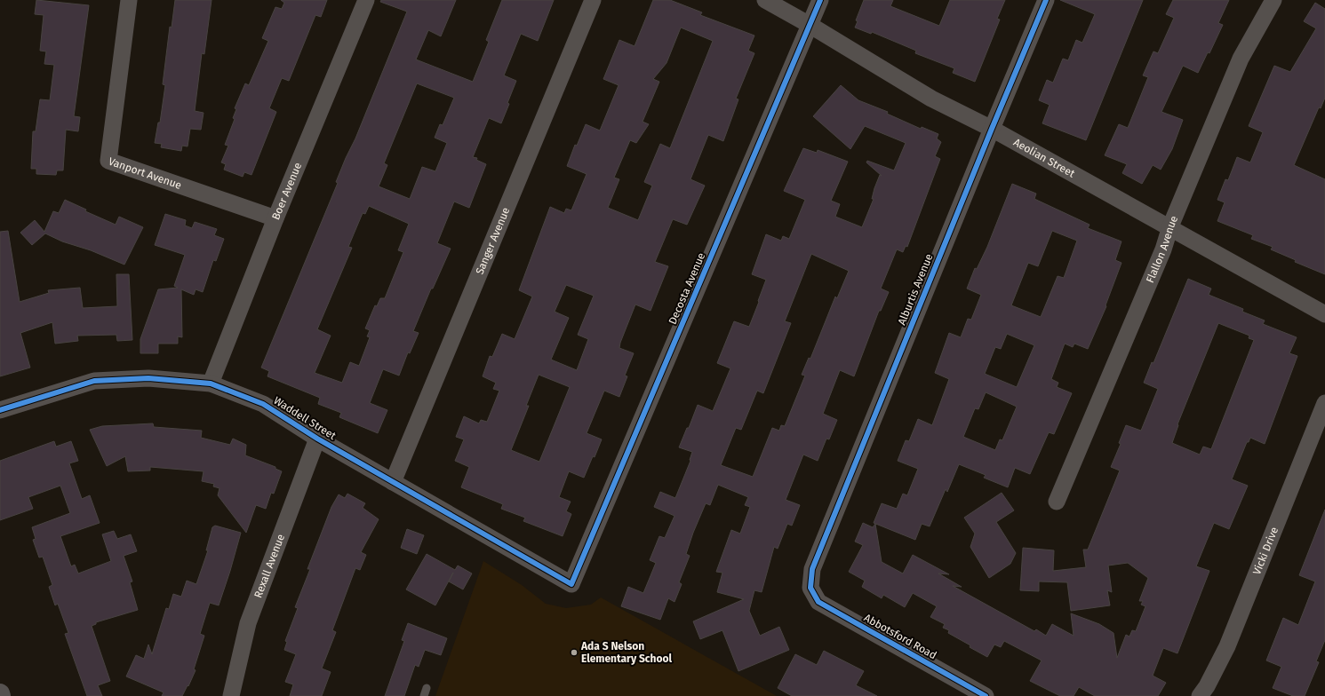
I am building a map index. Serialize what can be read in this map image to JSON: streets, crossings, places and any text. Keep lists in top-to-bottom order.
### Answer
{
  "streets": {
    "street": [
      "Aeolian Street",
      "Vanport Avenue",
      "Boer Avenue",
      "Sanger Avenue",
      "Flallon Avenue",
      "Decosta Avenue",
      "Alburtis Avenue",
      "Waddell Street",
      "Vicki Drive",
      "Rexall Avenue",
      "Abbotsford Road"
    ]
  },
  "crossings": [
    ["Aeolian Street", "Flallon Avenue"],
    ["Aeolian Street", "Decosta Avenue"],
    ["Aeolian Street", "Alburtis Avenue"],
    ["Vanport Avenue", "Boer Avenue"],
    ["Boer Avenue", "Waddell Street"],
    ["Sanger Avenue", "Waddell Street"],
    ["Decosta Avenue", "Waddell Street"],
    ["Alburtis Avenue", "Abbotsford Road"],
    ["Waddell Street", "Rexall Avenue"]
  ],
  "places": ["Ada S Nelson Elementary School"]
}
